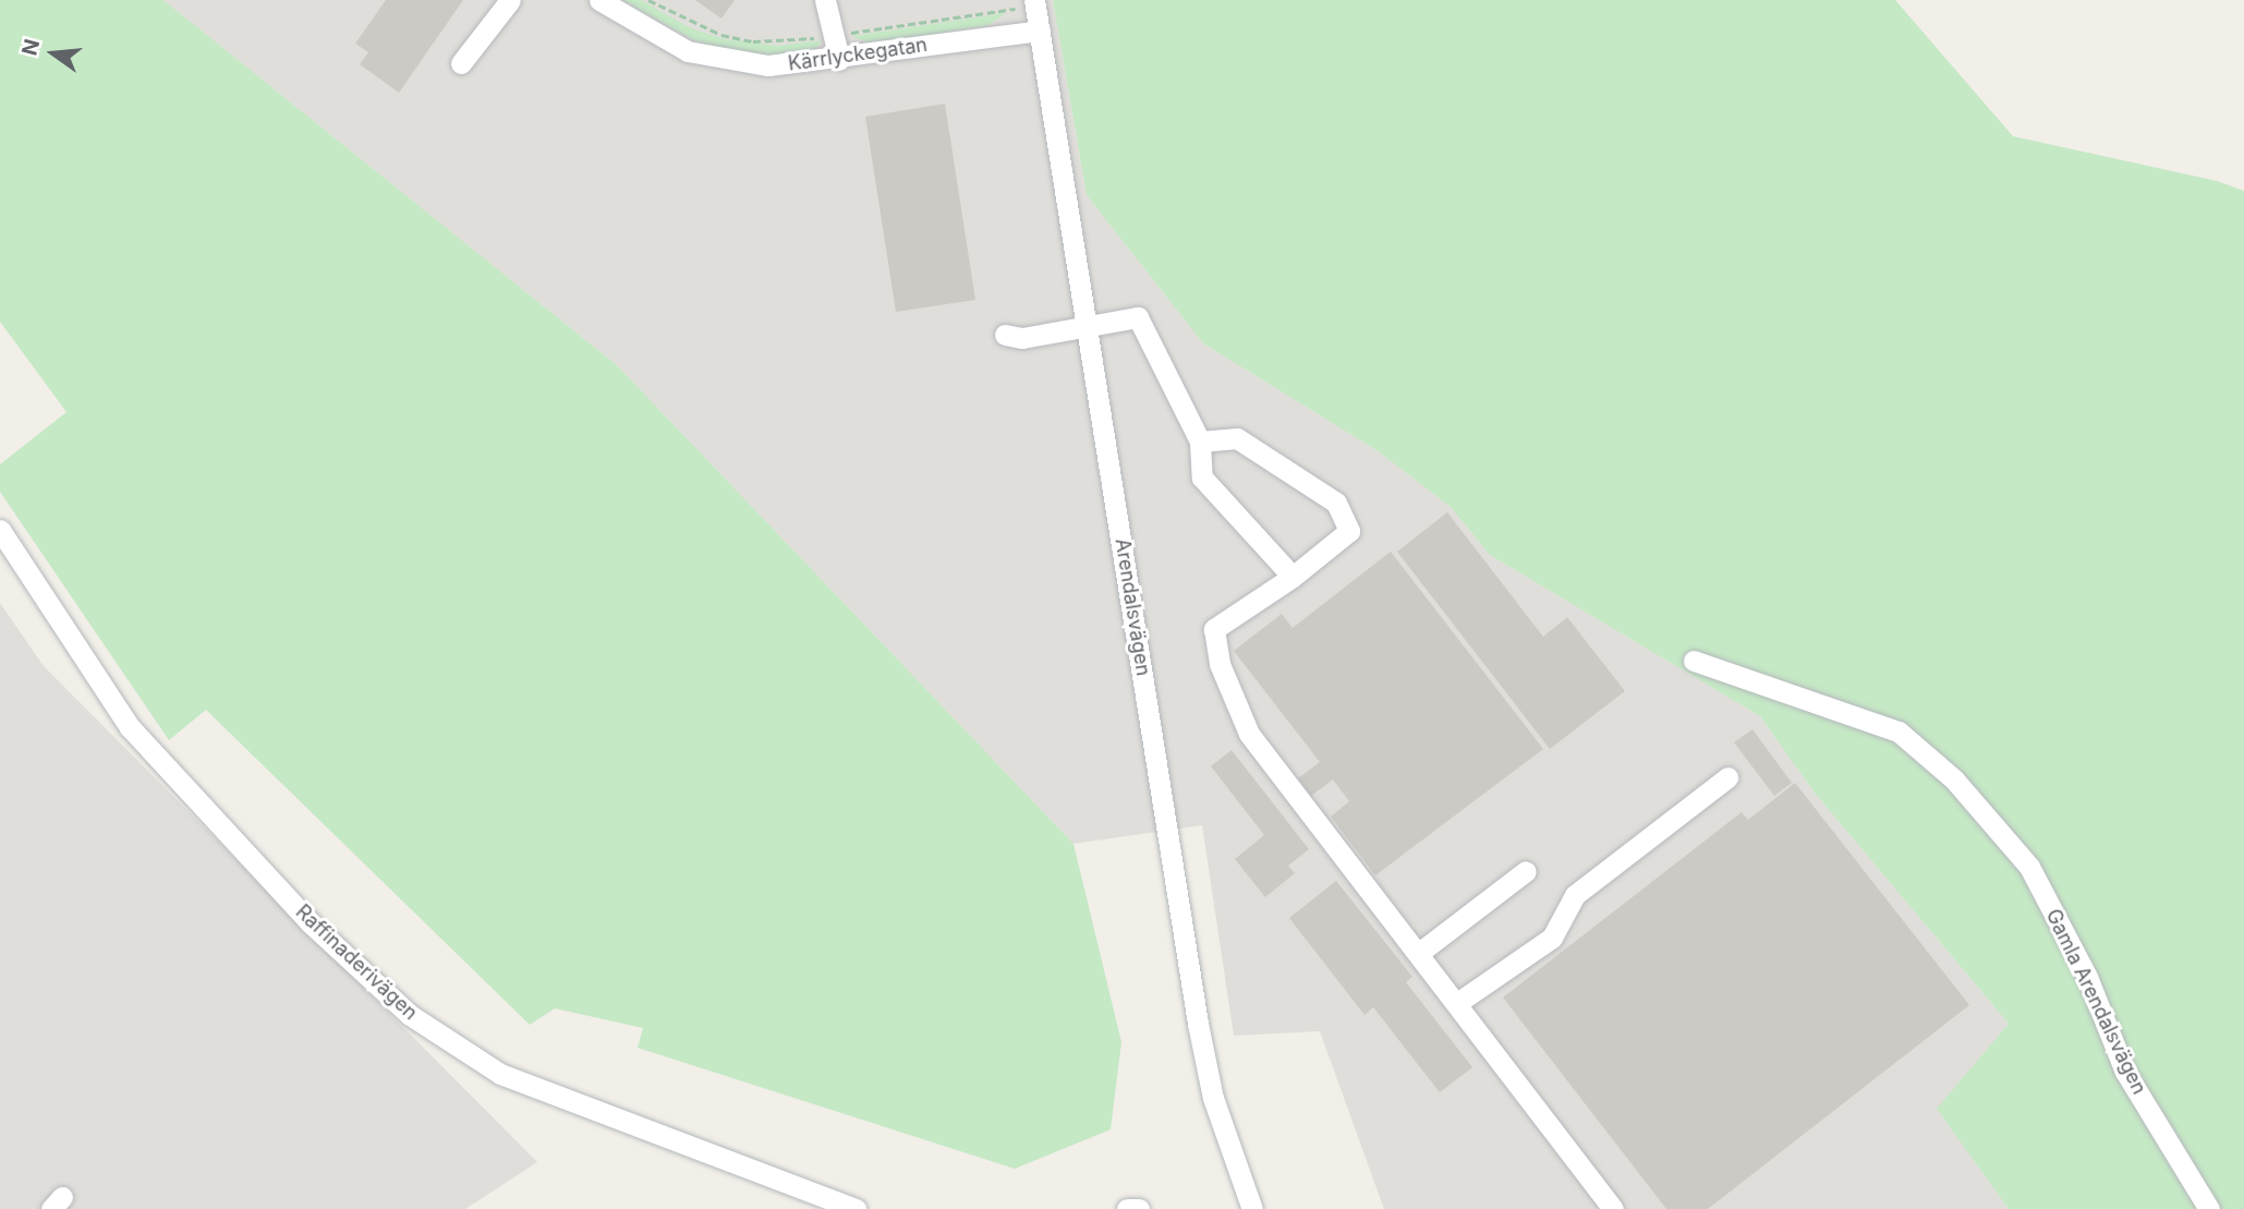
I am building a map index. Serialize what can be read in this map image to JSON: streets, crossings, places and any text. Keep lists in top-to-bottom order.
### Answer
{
  "streets": {
    "street": [
      "Kärrlyckegatan",
      "Arendalsvägen",
      "Raffinaderivägen",
      "Gamla Arendalsvägen"
    ]
  },
  "crossings": [
    ["Kärrlyckegatan", "Arendalsvägen"]
  ],
  "north": "left"
}
